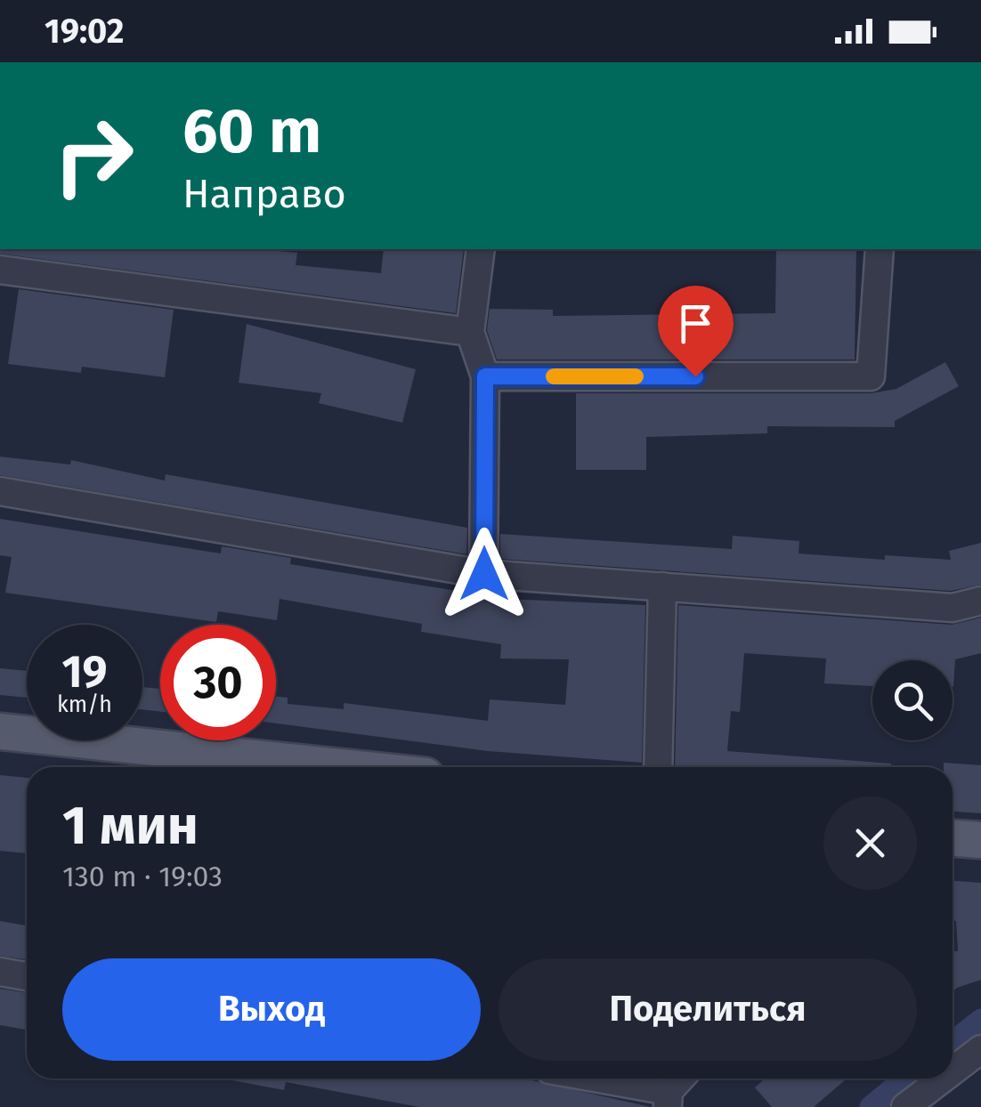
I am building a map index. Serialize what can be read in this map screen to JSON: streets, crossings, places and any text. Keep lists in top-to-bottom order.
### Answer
{
  "page": {
    "status": "19:02",
    "turn": ["60 m", "Направо"],
    "speed": "19 km/h",
    "limit": "30",
    "heading": ["1 мин", "130 m · 19:03"],
    "buttons": ["Выход", "Поделиться"]
  }
}
